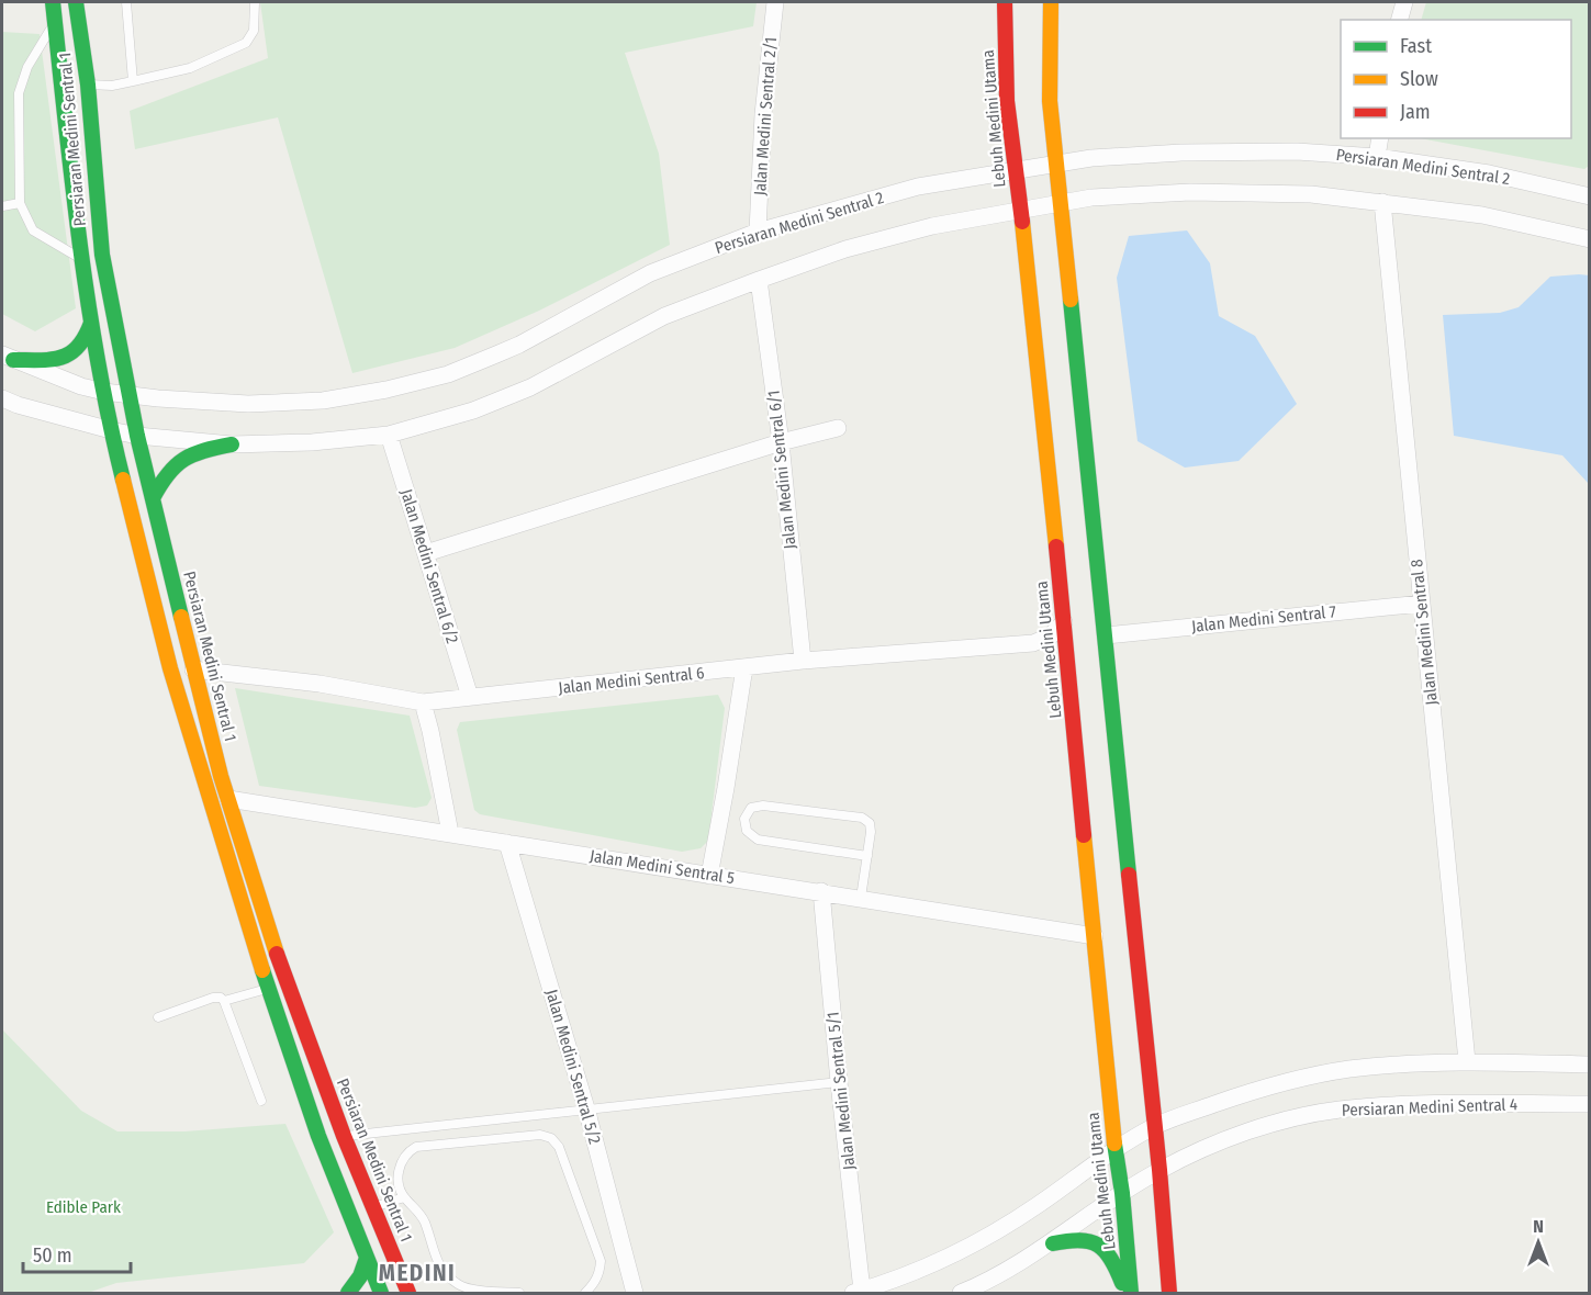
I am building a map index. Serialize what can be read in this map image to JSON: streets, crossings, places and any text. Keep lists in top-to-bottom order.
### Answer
{
  "streets": {
    "street": [
      "Jalan Medini Sentral 2/1",
      "Lebuh Medini Utama",
      "Persiaran Medini Sentral 1",
      "Persiaran Medini Sentral 2",
      "Jalan Medini Sentral 6/1",
      "Jalan Medini Sentral 6/2",
      "Jalan Medini Sentral 7",
      "Jalan Medini Sentral 8",
      "Jalan Medini Sentral 6",
      "Jalan Medini Sentral 5",
      "Jalan Medini Sentral 5/2",
      "Jalan Medini Sentral 5/1",
      "Persiaran Medini Sentral 4"
    ]
  },
  "crossings": [
    ["Jalan Medini Sentral 2/1", "Persiaran Medini Sentral 2"],
    ["Lebuh Medini Utama", "Persiaran Medini Sentral 2"],
    ["Lebuh Medini Utama", "Jalan Medini Sentral 6"],
    ["Lebuh Medini Utama", "Jalan Medini Sentral 5"],
    ["Lebuh Medini Utama", "Persiaran Medini Sentral 4"],
    ["Persiaran Medini Sentral 1", "Persiaran Medini Sentral 2"],
    ["Persiaran Medini Sentral 1", "Jalan Medini Sentral 6"],
    ["Persiaran Medini Sentral 1", "Jalan Medini Sentral 5"],
    ["Jalan Medini Sentral 6/1", "Jalan Medini Sentral 6"],
    ["Jalan Medini Sentral 6/2", "Jalan Medini Sentral 6"],
    ["Jalan Medini Sentral 7", "Jalan Medini Sentral 8"],
    ["Jalan Medini Sentral 5", "Jalan Medini Sentral 5/2"],
    ["Jalan Medini Sentral 5", "Jalan Medini Sentral 5/1"]
  ],
  "districts": ["MEDINI"],
  "parks": ["Edible Park"],
  "legend": ["Fast", "Slow", "Jam"],
  "scale_bar": "50 m",
  "north": "top"
}
